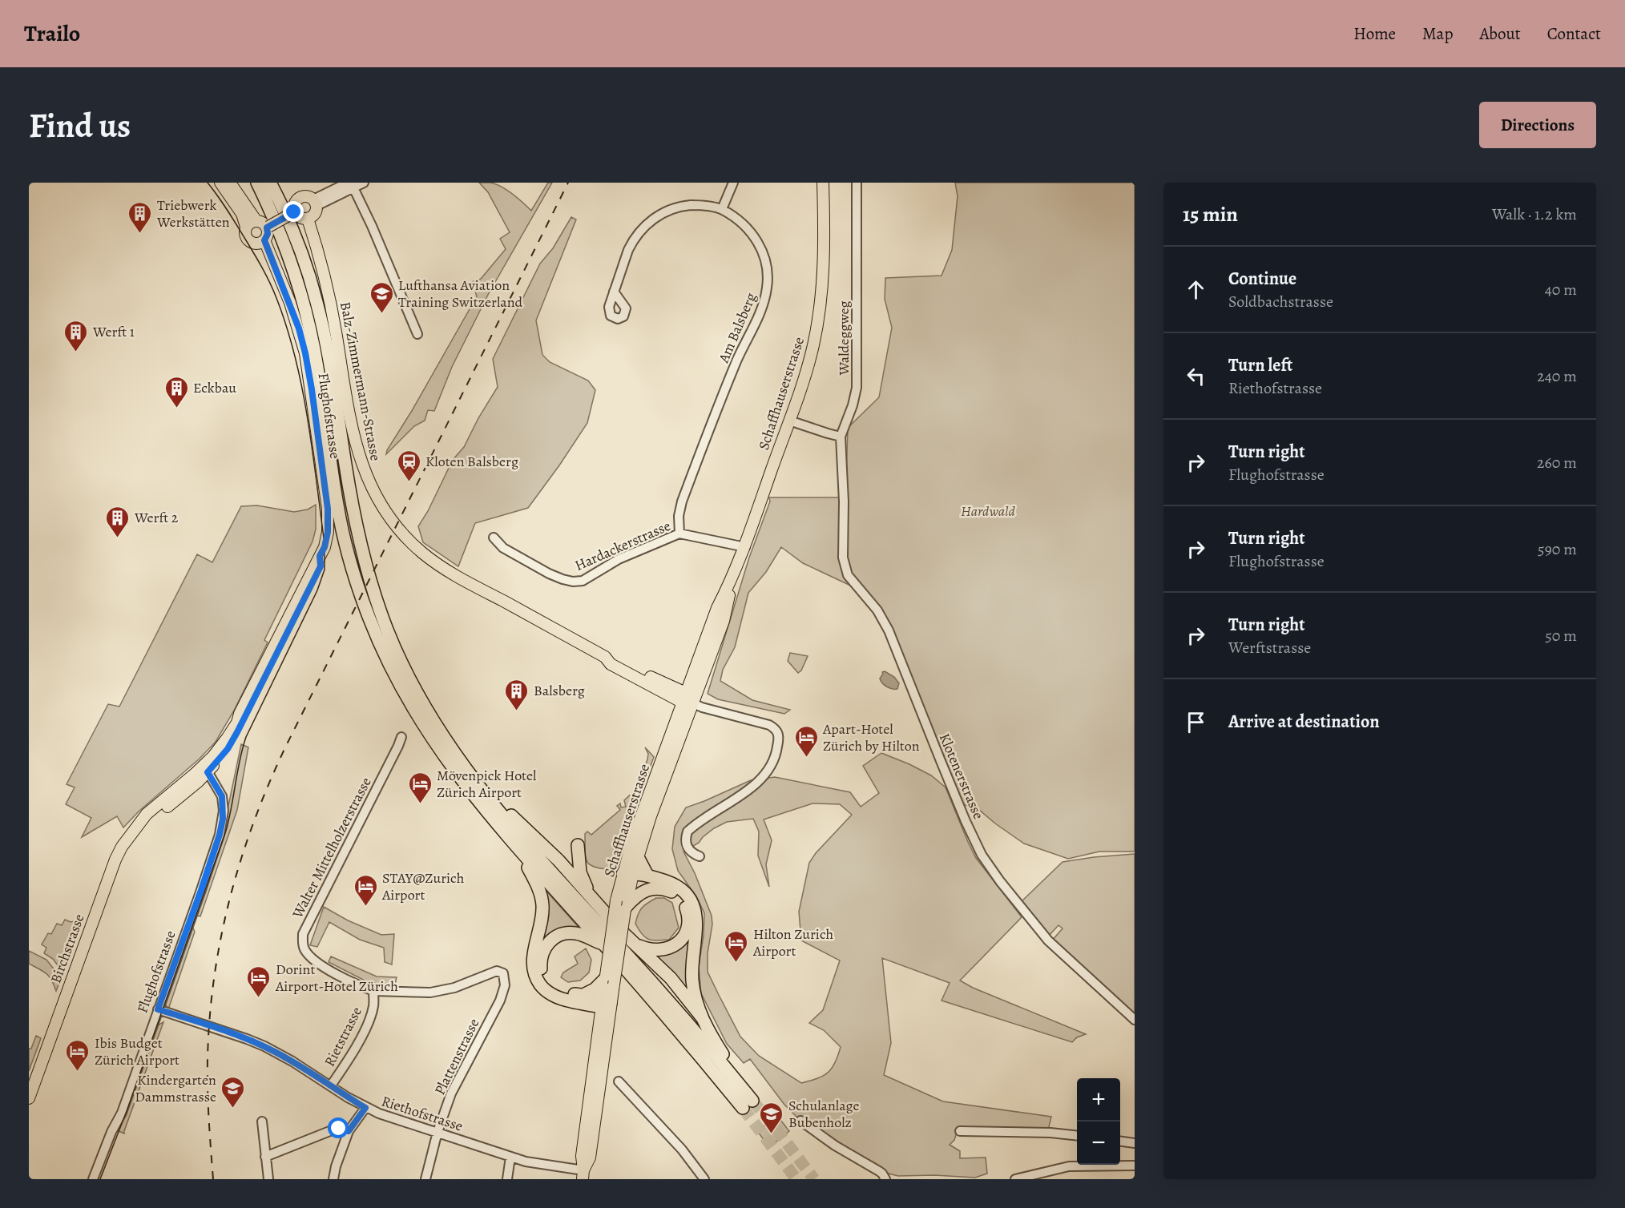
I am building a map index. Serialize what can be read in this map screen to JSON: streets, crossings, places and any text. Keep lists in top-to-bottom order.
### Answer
{
  "streets": {
    "main road": [
      "Balz-Zimmermann-Strasse",
      "Schaffhauserstrasse",
      "Flughofstrasse",
      "Birchstrasse"
    ],
    "street": [
      "Am Balsberg",
      "Waldeggweg",
      "Hardackerstrasse",
      "Klotenerstrasse",
      "Walter Mittelholzerstrasse",
      "Rietstrasse",
      "Plattenstrasse",
      "Riethofstrasse"
    ]
  },
  "crossings": [
    ["Am Balsberg", "Hardackerstrasse"],
    ["Waldeggweg", "Klotenerstrasse"],
    ["Balz-Zimmermann-Strasse", "Schaffhauserstrasse"],
    ["Schaffhauserstrasse", "Hardackerstrasse"],
    ["Schaffhauserstrasse", "Riethofstrasse"],
    ["Flughofstrasse", "Birchstrasse"],
    ["Flughofstrasse", "Riethofstrasse"],
    ["Walter Mittelholzerstrasse", "Rietstrasse"],
    ["Walter Mittelholzerstrasse", "Plattenstrasse"],
    ["Rietstrasse", "Plattenstrasse"],
    ["Rietstrasse", "Riethofstrasse"],
    ["Plattenstrasse", "Riethofstrasse"]
  ],
  "parks": ["Hardwald"],
  "places": {
    "building": [
      "Triebwerk Werkstätten",
      "Werft 1",
      "Eckbau",
      "Werft 2",
      "Balsberg"
    ],
    "school or university": ["Lufthansa Aviation Training Switzerland", "Kindergarten Dammstrasse", "Schulanlage Bubenholz"],
    "station": ["Kloten Balsberg"],
    "hotel": [
      "Apart-Hotel Zürich by Hilton",
      "Mövenpick Hotel Zürich Airport",
      "STAY@Zurich Airport",
      "Hilton Zurich Airport",
      "Dorint Airport-Hotel Zürich",
      "Ibis Budget Zürich Airport"
    ]
  },
  "page": {
    "header": "Trailo",
    "nav": [
      "Home",
      "Map",
      "About",
      "Contact"
    ],
    "buttons": "Directions",
    "title": "Find us",
    "heading": ["15 min", "Walk · 1.2 km"],
    "list": [
      ["Continue", "Soldbachstrasse", "40 m"],
      ["Turn left", "Riethofstrasse", "240 m"],
      ["Turn right", "Flughofstrasse", "260 m"],
      ["Turn right", "Flughofstrasse", "590 m"],
      ["Turn right", "Werftstrasse", "50 m"],
      "Arrive at destination"
    ],
    "map_buttons": ["+", "−"]
  }
}
